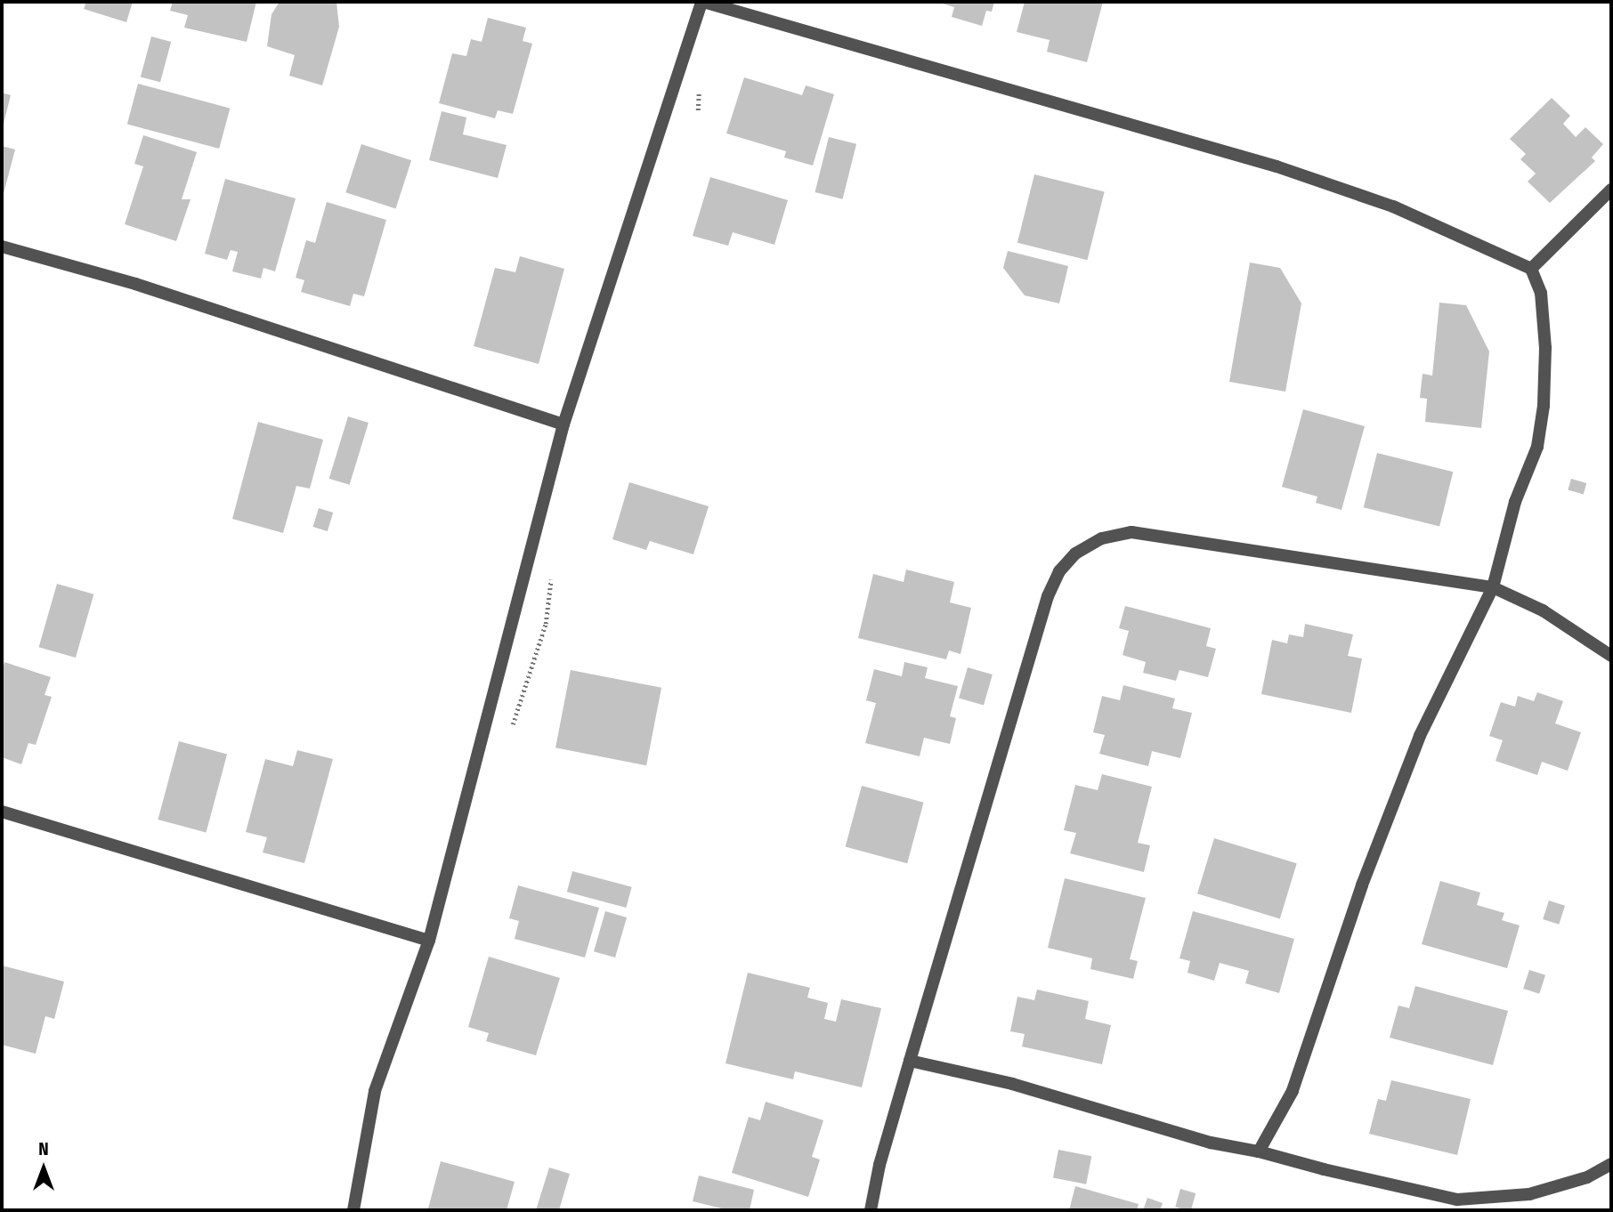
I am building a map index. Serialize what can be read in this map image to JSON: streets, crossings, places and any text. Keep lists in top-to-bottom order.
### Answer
{
  "north": "top"
}
